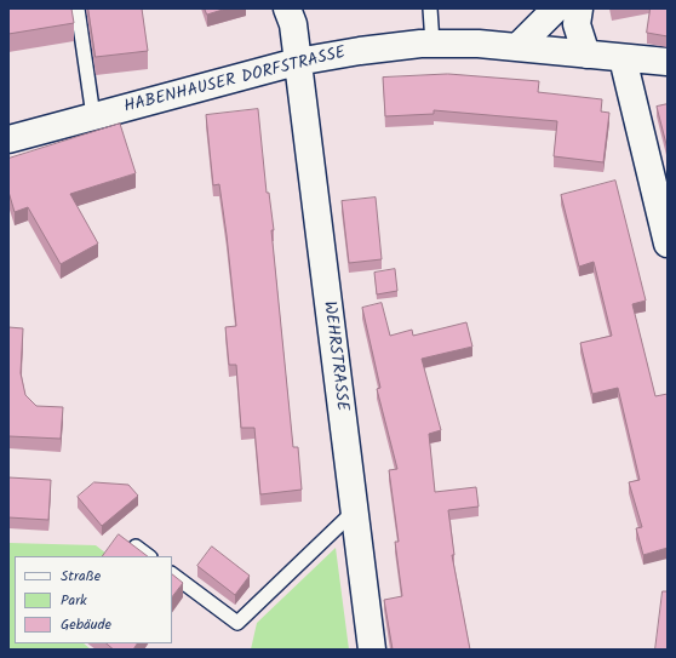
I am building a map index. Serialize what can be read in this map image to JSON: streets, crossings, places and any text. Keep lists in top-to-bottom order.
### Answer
{
  "streets": {
    "street": ["HABENHAUSER DORFSTRASSE", "WEHRSTRASSE"]
  },
  "crossings": [
    ["HABENHAUSER DORFSTRASSE", "WEHRSTRASSE"]
  ],
  "legend": ["Straße", "Park", "Gebäude"]
}
